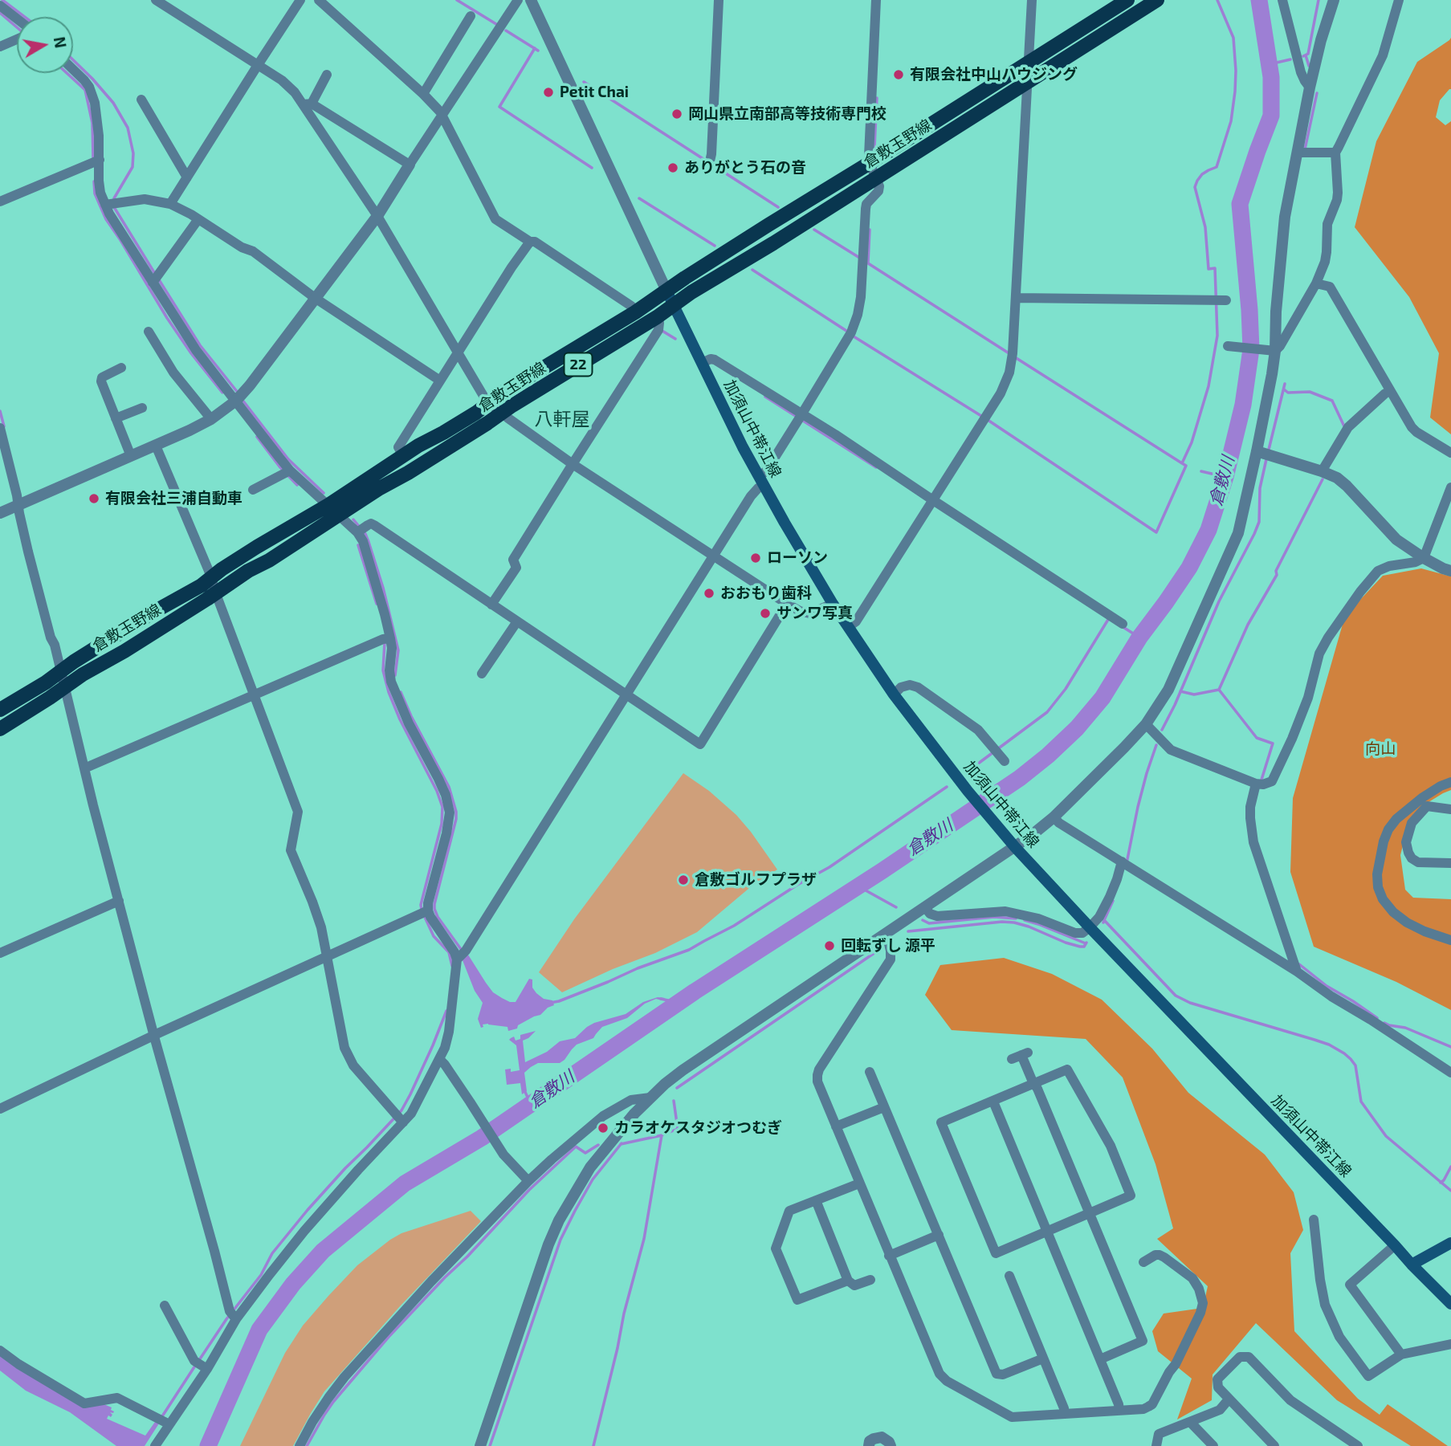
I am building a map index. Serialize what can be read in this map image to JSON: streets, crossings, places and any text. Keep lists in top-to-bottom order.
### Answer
{
  "streets": {
    "main road": ["倉敷玉野線", "22", "加須山中帯江線"]
  },
  "crossings": [
    ["倉敷玉野線", "加須山中帯江線"]
  ],
  "districts": ["八軒屋"],
  "water": ["倉敷川"],
  "parks": ["向山"],
  "places": [
    "有限会社中山ハウジング",
    "Petit Chai",
    "岡山県立南部高等技術専門校",
    "ありがとう石の音",
    "有限会社三浦自動車",
    "ローソン",
    "おおもり歯科",
    "サンワ写真",
    "倉敷ゴルフプラザ",
    "回転ずし 源平",
    "カラオケスタジオつむぎ"
  ],
  "north": "right"
}
